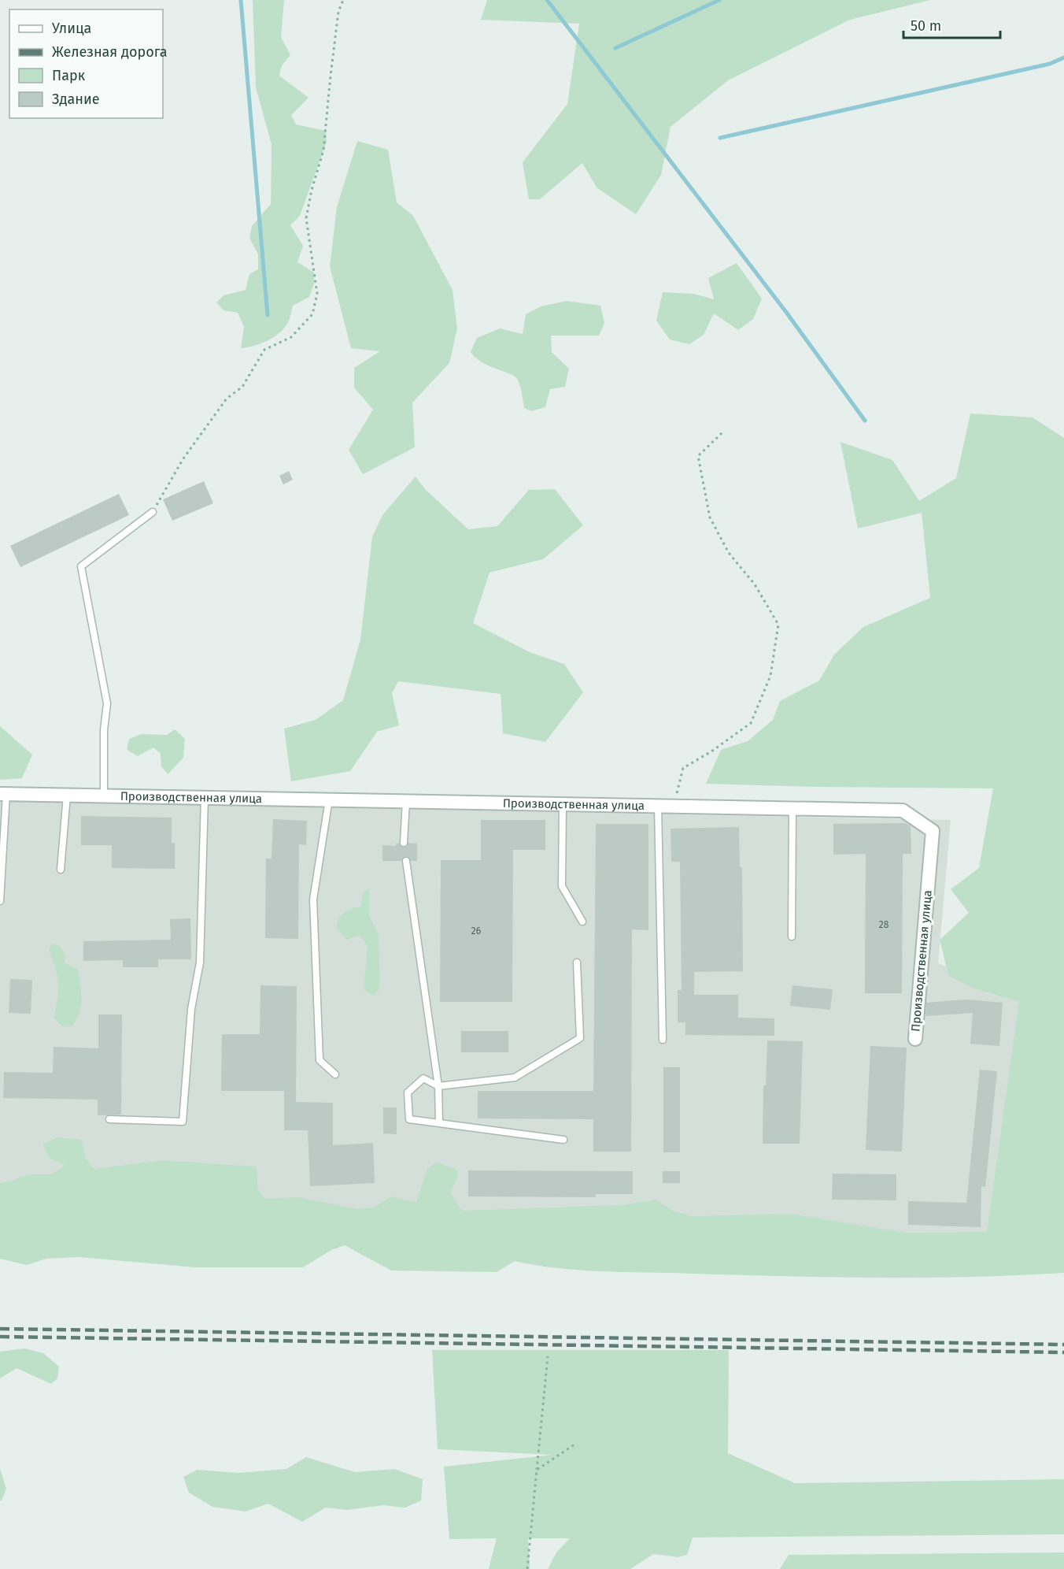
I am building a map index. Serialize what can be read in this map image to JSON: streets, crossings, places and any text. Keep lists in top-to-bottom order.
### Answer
{
  "streets": {
    "street": ["Производственная улица"]
  },
  "house_numbers": ["28", "26"],
  "legend": [
    "Улица",
    "Железная дорога",
    "Парк",
    "Здание"
  ],
  "scale_bar": "50 m"
}
